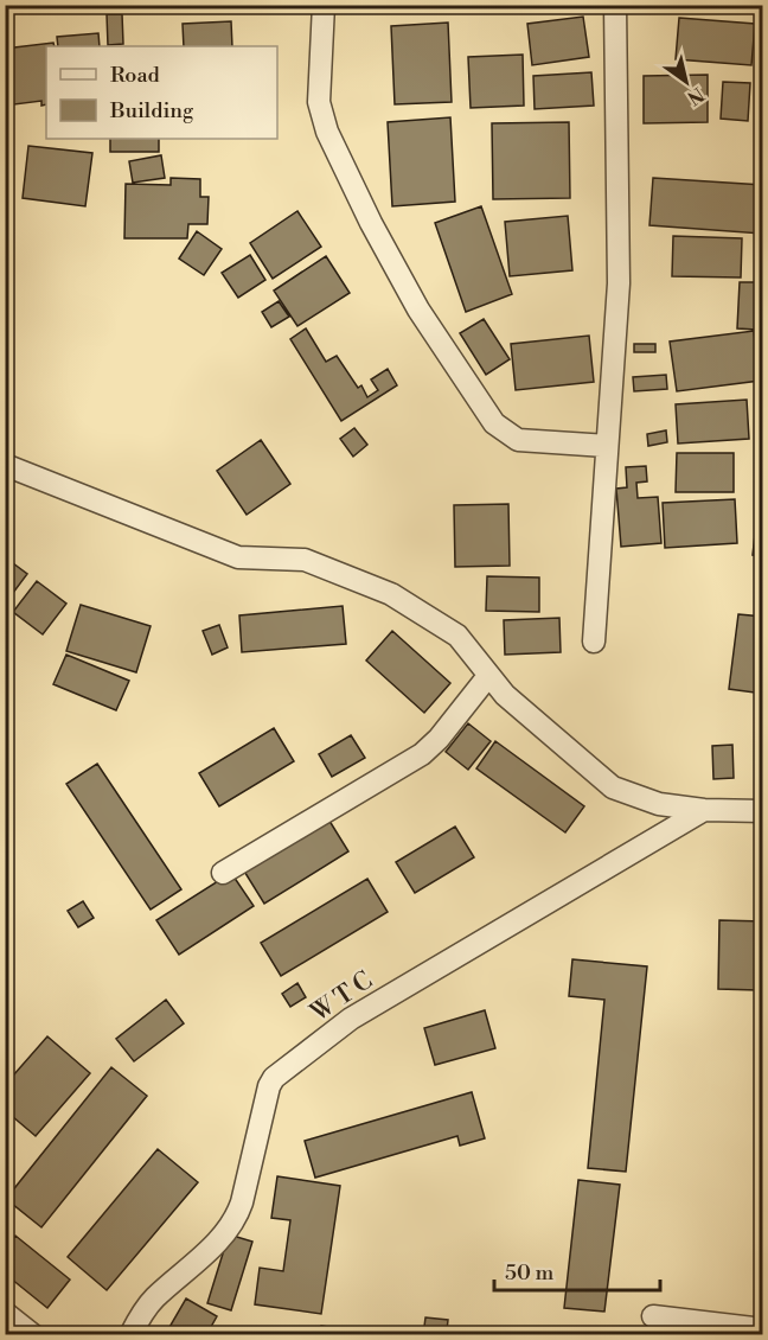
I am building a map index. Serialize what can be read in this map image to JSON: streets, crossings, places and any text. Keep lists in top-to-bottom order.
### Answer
{
  "streets": {
    "street": ["W T C"]
  },
  "legend": ["Road", "Building"],
  "scale_bar": "50 m",
  "north": "bottom right"
}
